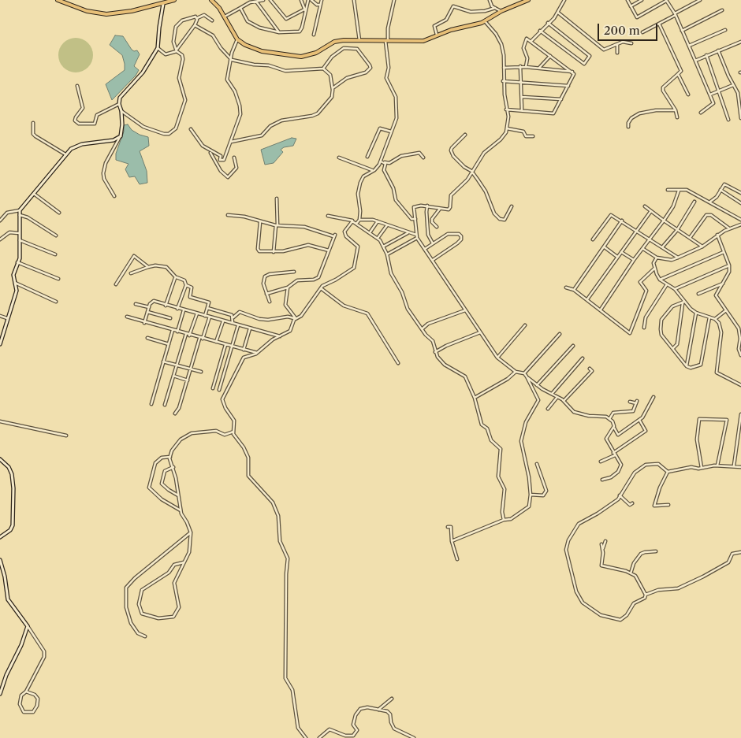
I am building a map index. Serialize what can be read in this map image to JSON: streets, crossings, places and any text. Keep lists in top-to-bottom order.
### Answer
{
  "scale_bar": "200 m"
}
